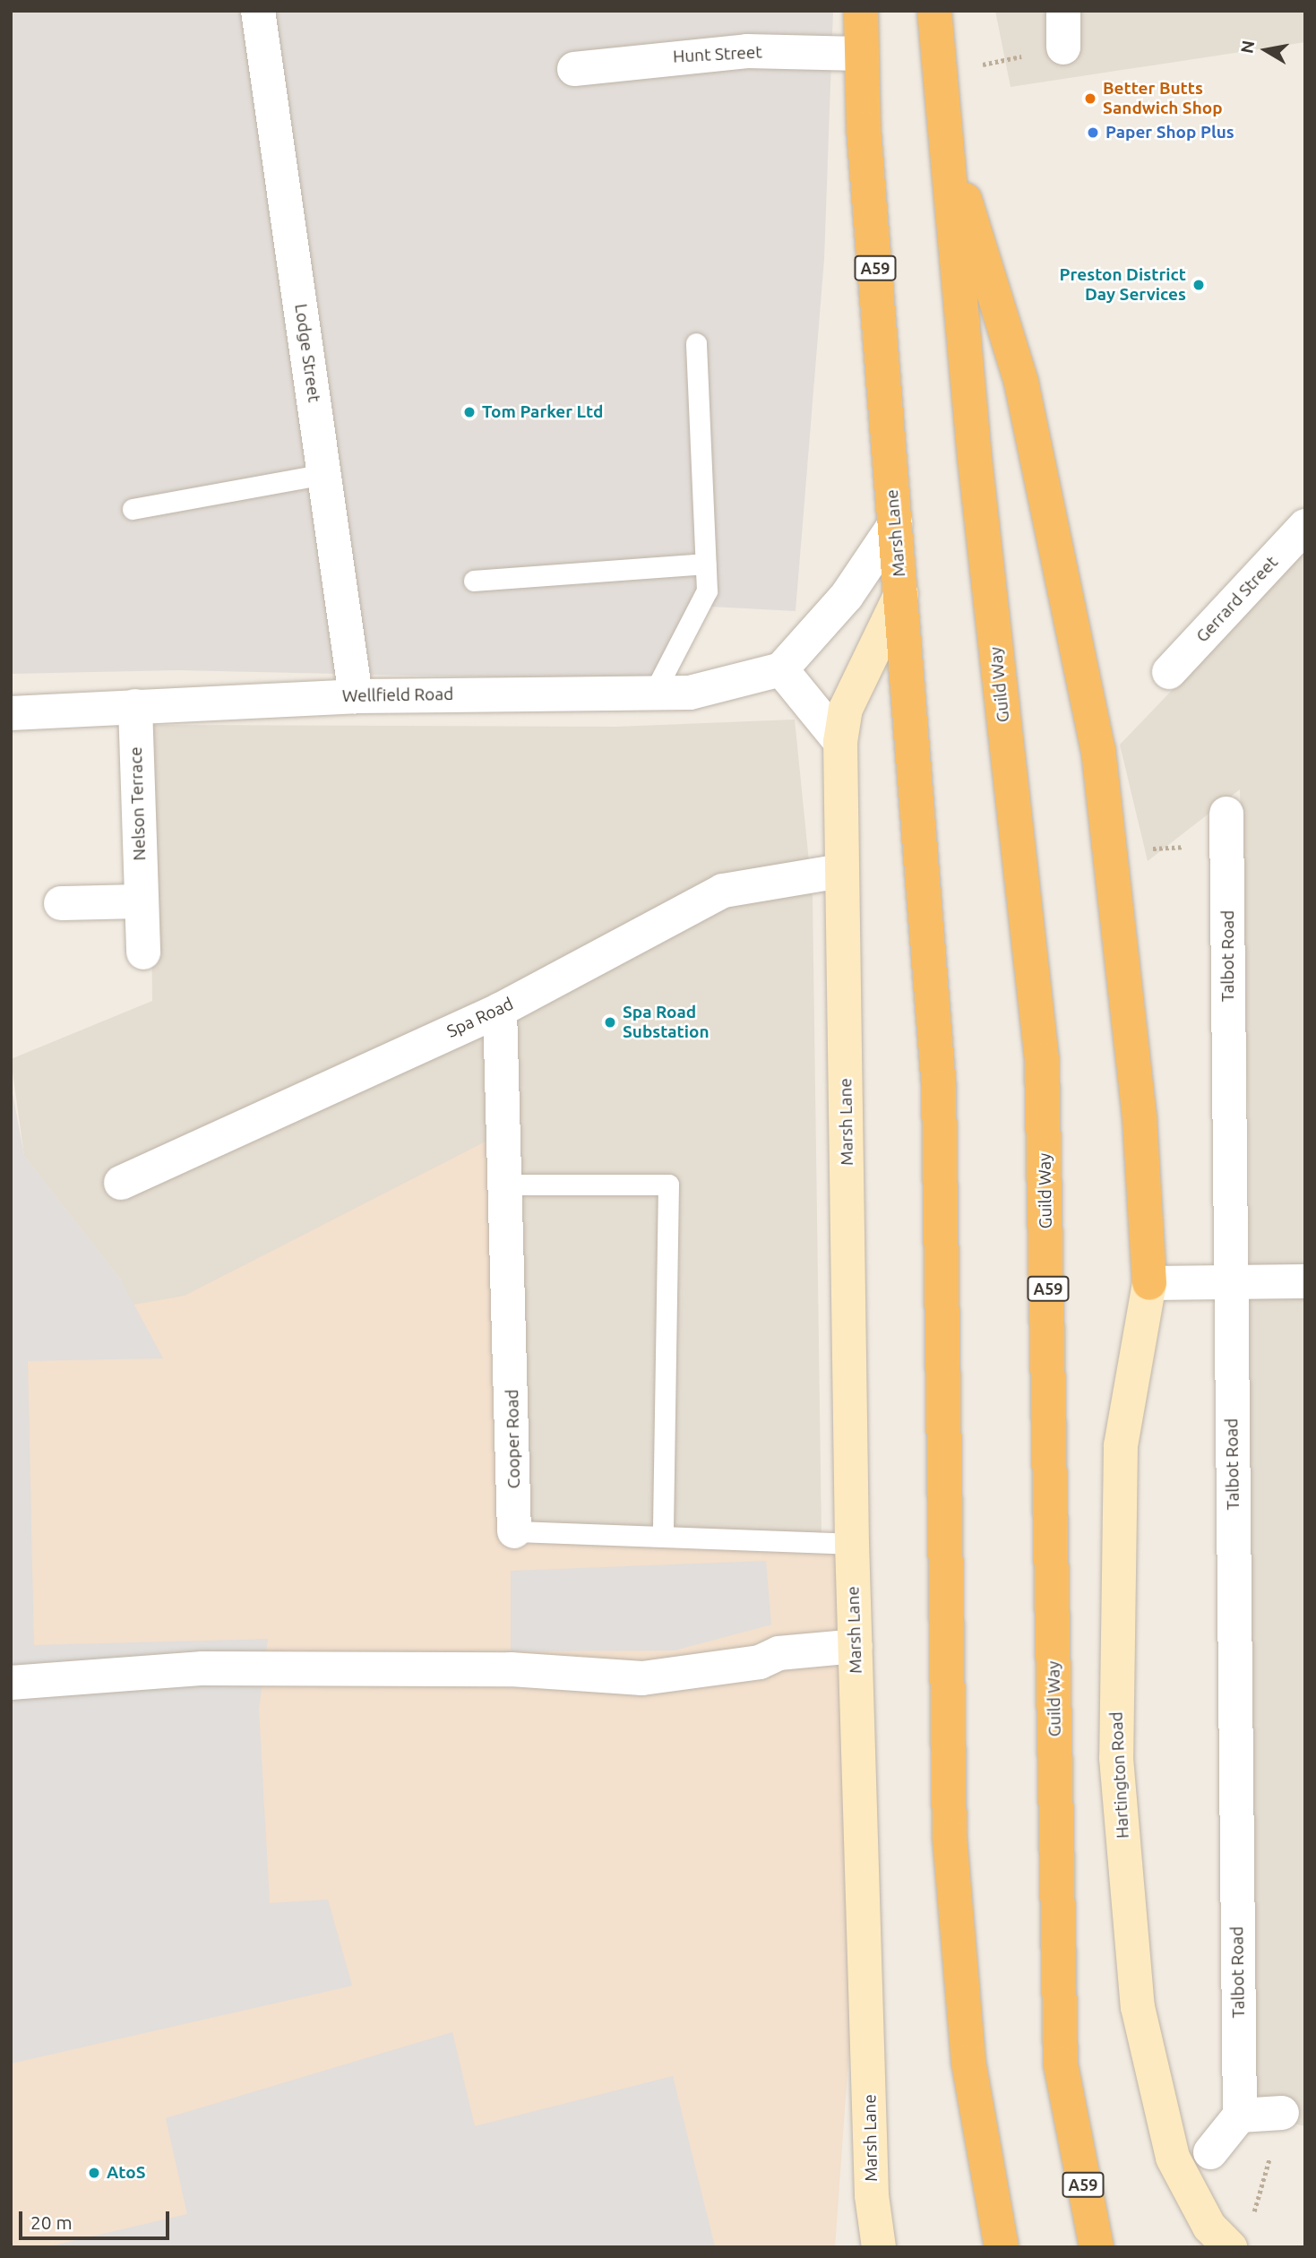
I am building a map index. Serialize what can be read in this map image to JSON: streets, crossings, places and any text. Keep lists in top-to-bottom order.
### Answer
{
  "streets": {
    "highway": ["A59", "Marsh Lane", "Guild Way"],
    "street": [
      "Hunt Street",
      "Lodge Street",
      "Gerrard Street",
      "Wellfield Road",
      "Nelson Terrace",
      "Talbot Road",
      "Spa Road",
      "Cooper Road",
      "Hartington Road"
    ]
  },
  "crossings": [
    ["Hunt Street", "Marsh Lane"],
    ["A59", "Marsh Lane"],
    ["A59", "Guild Way"],
    ["Lodge Street", "Wellfield Road"],
    ["Marsh Lane", "Spa Road"],
    ["Marsh Lane", "Cooper Road"],
    ["Wellfield Road", "Nelson Terrace"],
    ["Spa Road", "Cooper Road"]
  ],
  "places": [
    "Better Butts Sandwich Shop",
    "Paper Shop Plus",
    "Preston District Day Services",
    "Tom Parker Ltd",
    "Spa Road Substation",
    "AtoS"
  ],
  "scale_bar": "20 m",
  "north": "left"
}
